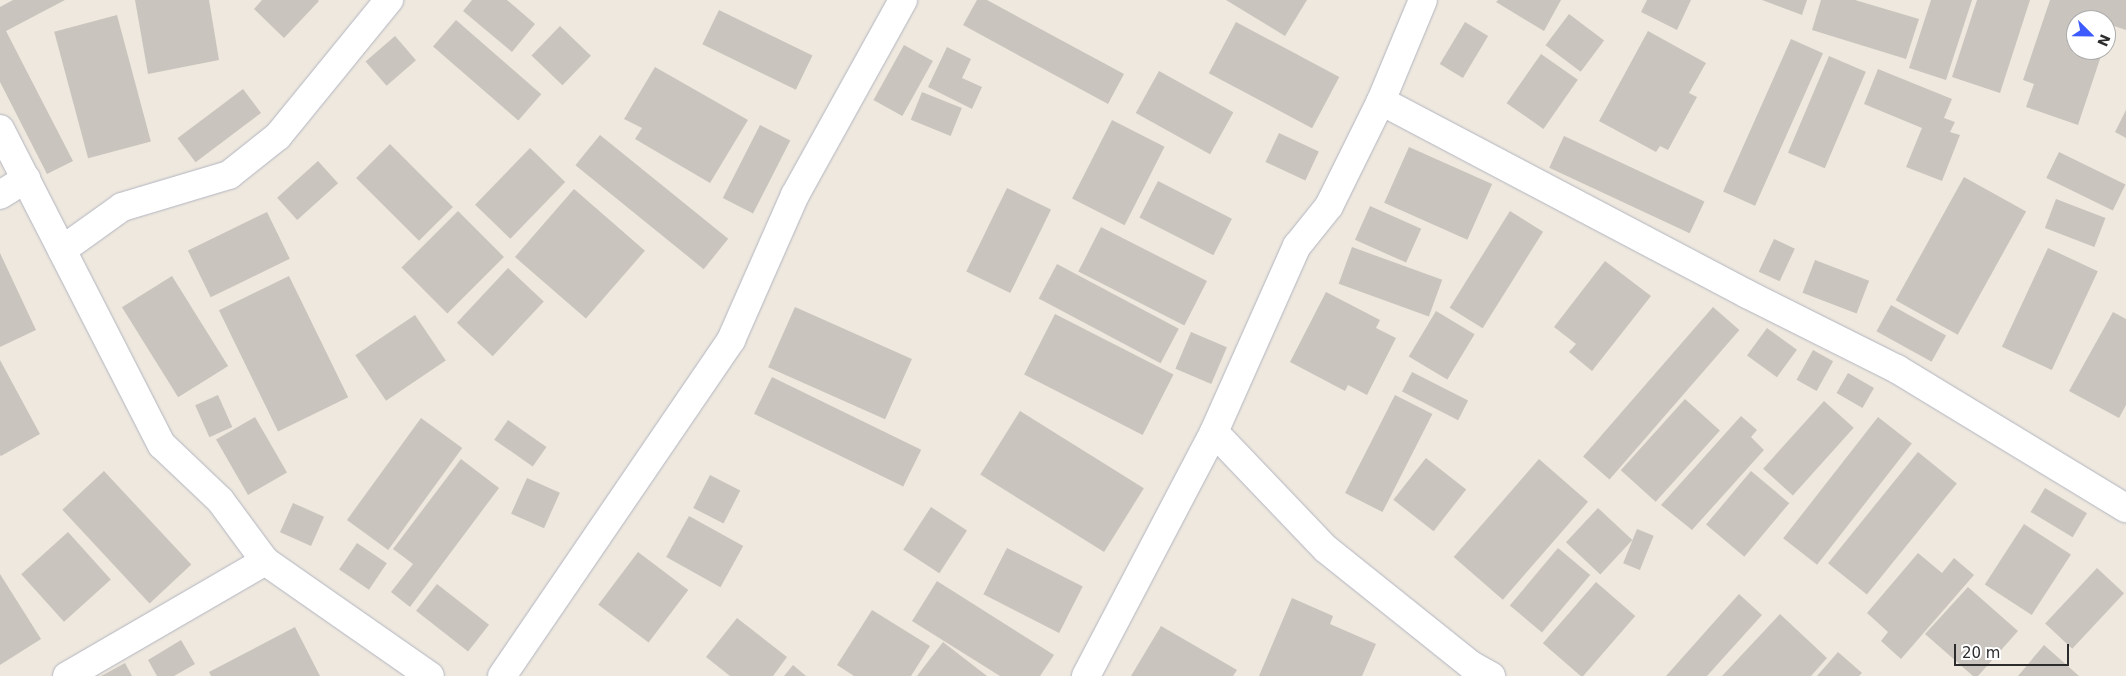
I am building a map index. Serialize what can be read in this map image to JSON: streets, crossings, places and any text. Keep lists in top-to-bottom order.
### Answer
{
  "scale_bar": "20 m",
  "north": "bottom right"
}
